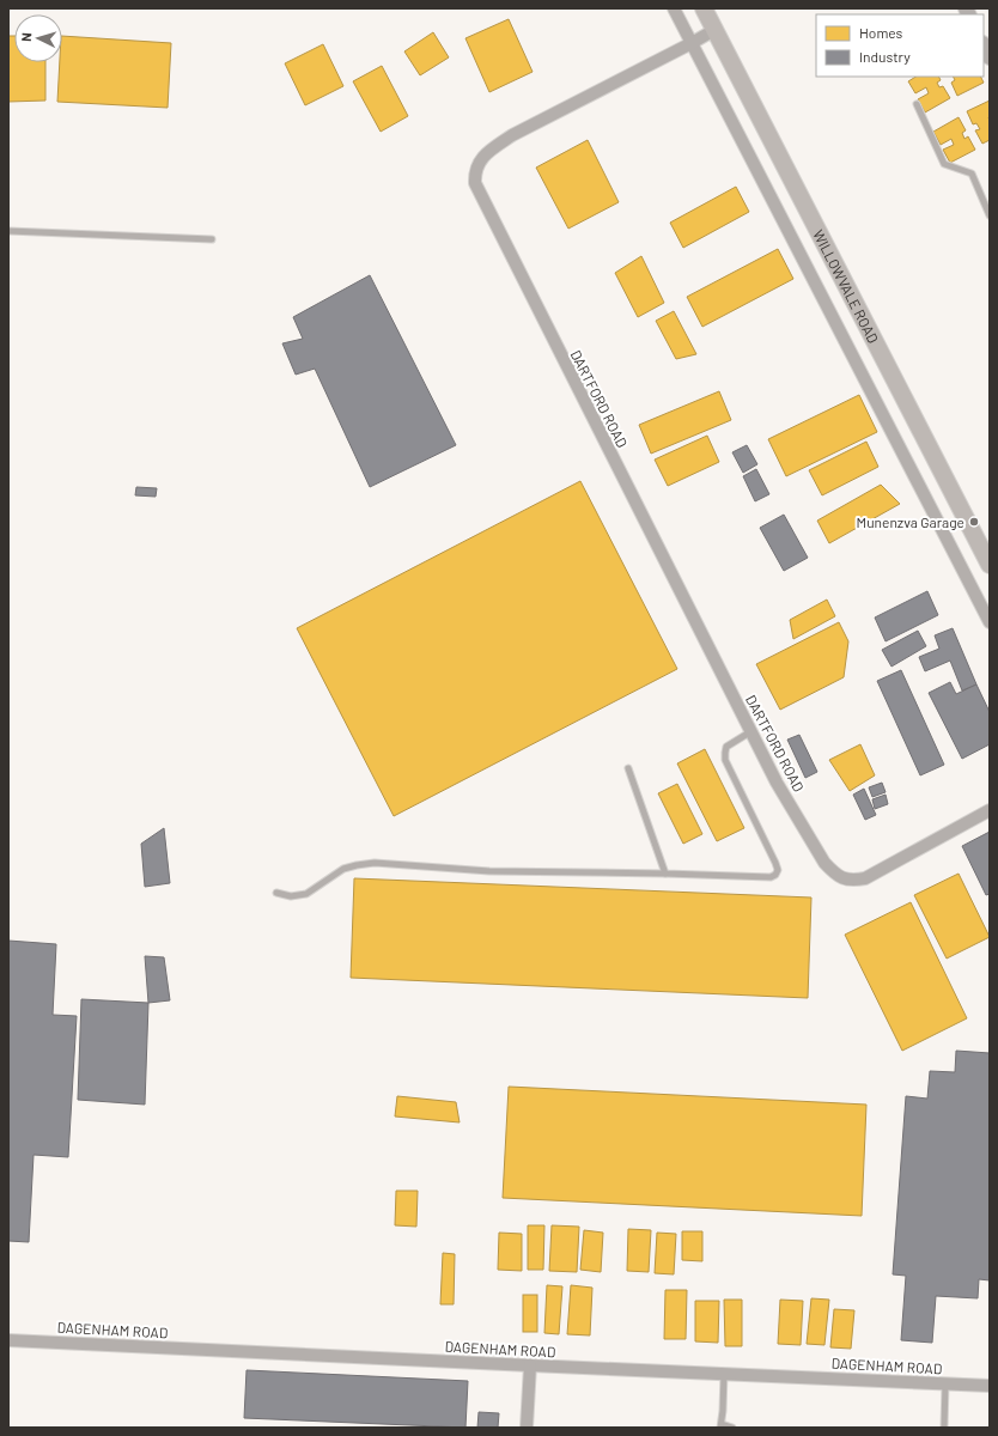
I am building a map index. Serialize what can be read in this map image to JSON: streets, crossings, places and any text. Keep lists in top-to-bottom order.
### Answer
{
  "streets": {
    "main road": ["WILLOWVALE ROAD"],
    "street": ["DARTFORD ROAD", "DAGENHAM ROAD"]
  },
  "crossings": [
    ["WILLOWVALE ROAD", "DARTFORD ROAD"]
  ],
  "places": ["Munenzva Garage"],
  "legend": ["Homes", "Industry"],
  "north": "left"
}
